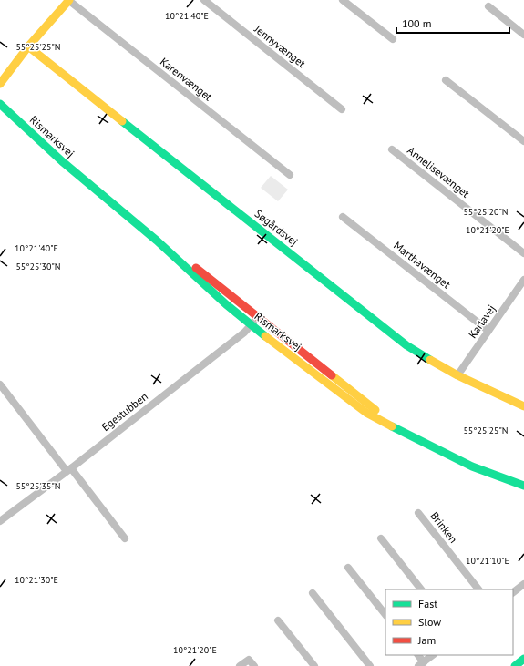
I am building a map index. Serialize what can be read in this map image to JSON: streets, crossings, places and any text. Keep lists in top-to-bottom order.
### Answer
{
  "streets": {
    "main road": ["Rismarksvej", "Søgårdsvej"],
    "street": [
      "Jennyvænget",
      "Karenvænget",
      "Annelisevænget",
      "Marthavænget",
      "Karlavej",
      "Egestubben",
      "Brinken"
    ]
  },
  "crossings": [
    ["Rismarksvej", "Egestubben"],
    ["Søgårdsvej", "Karlavej"],
    ["Marthavænget", "Karlavej"]
  ],
  "legend": ["Fast", "Slow", "Jam"],
  "scale_bar": "100 m",
  "coordinates": [
    "10°21'40\"E",
    "55°25'25\"N",
    "55°25'20\"N",
    "10°21'20\"E",
    "55°25'30\"N",
    "55°25'35\"N",
    "10°21'10\"E",
    "10°21'30\"E"
  ]
}
